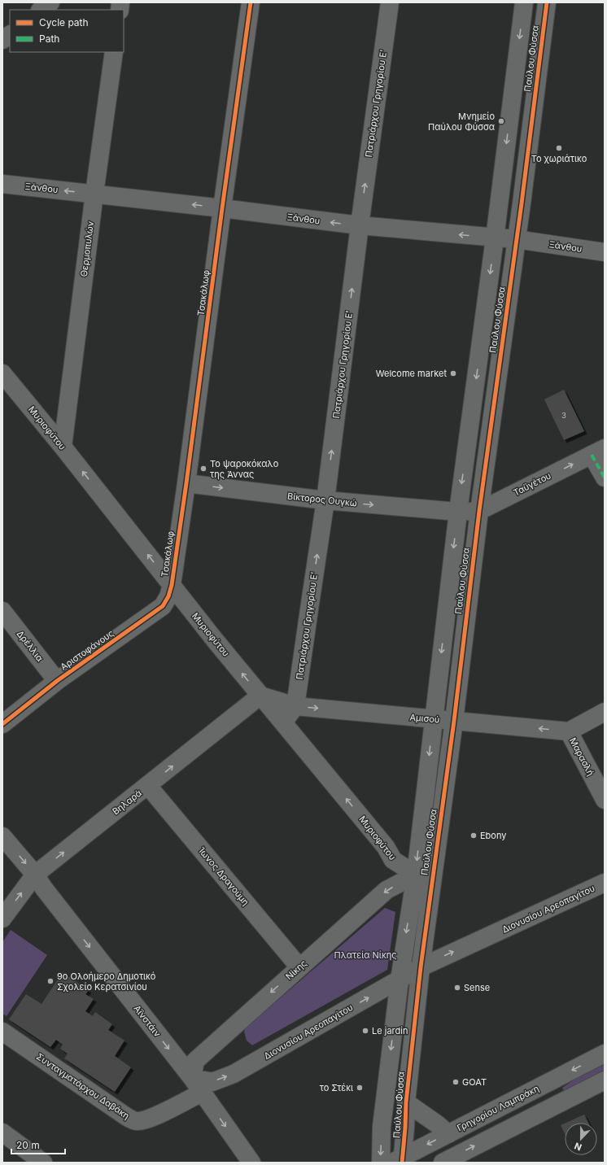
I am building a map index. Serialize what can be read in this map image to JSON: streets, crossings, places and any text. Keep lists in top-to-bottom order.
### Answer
{
  "streets": {
    "street": [
      "Παύλου Φύσσα",
      "Πατριάρχου Γρηγορίου Ε'",
      "Ξάνθου",
      "Θερμοπυλών",
      "Τσακάλωφ",
      "Μυριοφύτου",
      "Ταϋγέτου",
      "Βίκτορος Ουγκώ",
      "Δρέλλια",
      "Αριστοφάνους",
      "Αμισού",
      "Μαρασλή",
      "Βηλαρά",
      "Ίωνος Δραγούμη",
      "Διονυσίου Αρεοπαγίτου",
      "Νίκης",
      "Αϊνστάιν",
      "Συνταγματάρχου Δαβάκη",
      "Γρηγορίου Λαμπράκη"
    ]
  },
  "crossings": [
    ["Παύλου Φύσσα", "Ξάνθου"],
    ["Παύλου Φύσσα", "Μυριοφύτου"],
    ["Παύλου Φύσσα", "Ταϋγέτου"],
    ["Παύλου Φύσσα", "Βίκτορος Ουγκώ"],
    ["Παύλου Φύσσα", "Αμισού"],
    ["Παύλου Φύσσα", "Διονυσίου Αρεοπαγίτου"],
    ["Παύλου Φύσσα", "Νίκης"],
    ["Παύλου Φύσσα", "Γρηγορίου Λαμπράκη"],
    ["Πατριάρχου Γρηγορίου Ε'", "Ξάνθου"],
    ["Πατριάρχου Γρηγορίου Ε'", "Μυριοφύτου"],
    ["Πατριάρχου Γρηγορίου Ε'", "Βίκτορος Ουγκώ"],
    ["Πατριάρχου Γρηγορίου Ε'", "Αμισού"],
    ["Ξάνθου", "Θερμοπυλών"],
    ["Ξάνθου", "Τσακάλωφ"],
    ["Θερμοπυλών", "Μυριοφύτου"],
    ["Τσακάλωφ", "Μυριοφύτου"],
    ["Τσακάλωφ", "Βίκτορος Ουγκώ"],
    ["Τσακάλωφ", "Αριστοφάνους"],
    ["Μυριοφύτου", "Αριστοφάνους"],
    ["Μυριοφύτου", "Αμισού"],
    ["Μυριοφύτου", "Βηλαρά"],
    ["Μυριοφύτου", "Νίκης"],
    ["Ταϋγέτου", "Βίκτορος Ουγκώ"],
    ["Δρέλλια", "Αριστοφάνους"],
    ["Αμισού", "Μαρασλή"],
    ["Αμισού", "Βηλαρά"],
    ["Βηλαρά", "Ίωνος Δραγούμη"],
    ["Βηλαρά", "Αϊνστάιν"],
    ["Ίωνος Δραγούμη", "Νίκης"],
    ["Διονυσίου Αρεοπαγίτου", "Νίκης"],
    ["Διονυσίου Αρεοπαγίτου", "Αϊνστάιν"],
    ["Νίκης", "Αϊνστάιν"],
    ["Αϊνστάιν", "Συνταγματάρχου Δαβάκη"]
  ],
  "one_way": [
    "Πατριάρχου Γρηγορίου Ε'",
    "Ξάνθου",
    "Μυριοφύτου",
    "Ταϋγέτου",
    "Βίκτορος Ουγκώ",
    "Βηλαρά",
    "Διονυσίου Αρεοπαγίτου",
    "Νίκης",
    "Αϊνστάιν"
  ],
  "parks": ["Πλατεία Νίκης"],
  "places": [
    "Μνημείο Παύλου Φύσσα",
    "Το χωριάτικο",
    "Welcome market",
    "Το ψαροκόκαλο της Άννας",
    "Ebony",
    "9ο Ολοήμερο Δημοτικό Σχολείο Κερατσινίου",
    "Sense",
    "Le jardin",
    "GOAT",
    "το Στέκι"
  ],
  "house_numbers": ["3"],
  "legend": ["Cycle path", "Path"],
  "scale_bar": "20 m",
  "north": "bottom"
}
